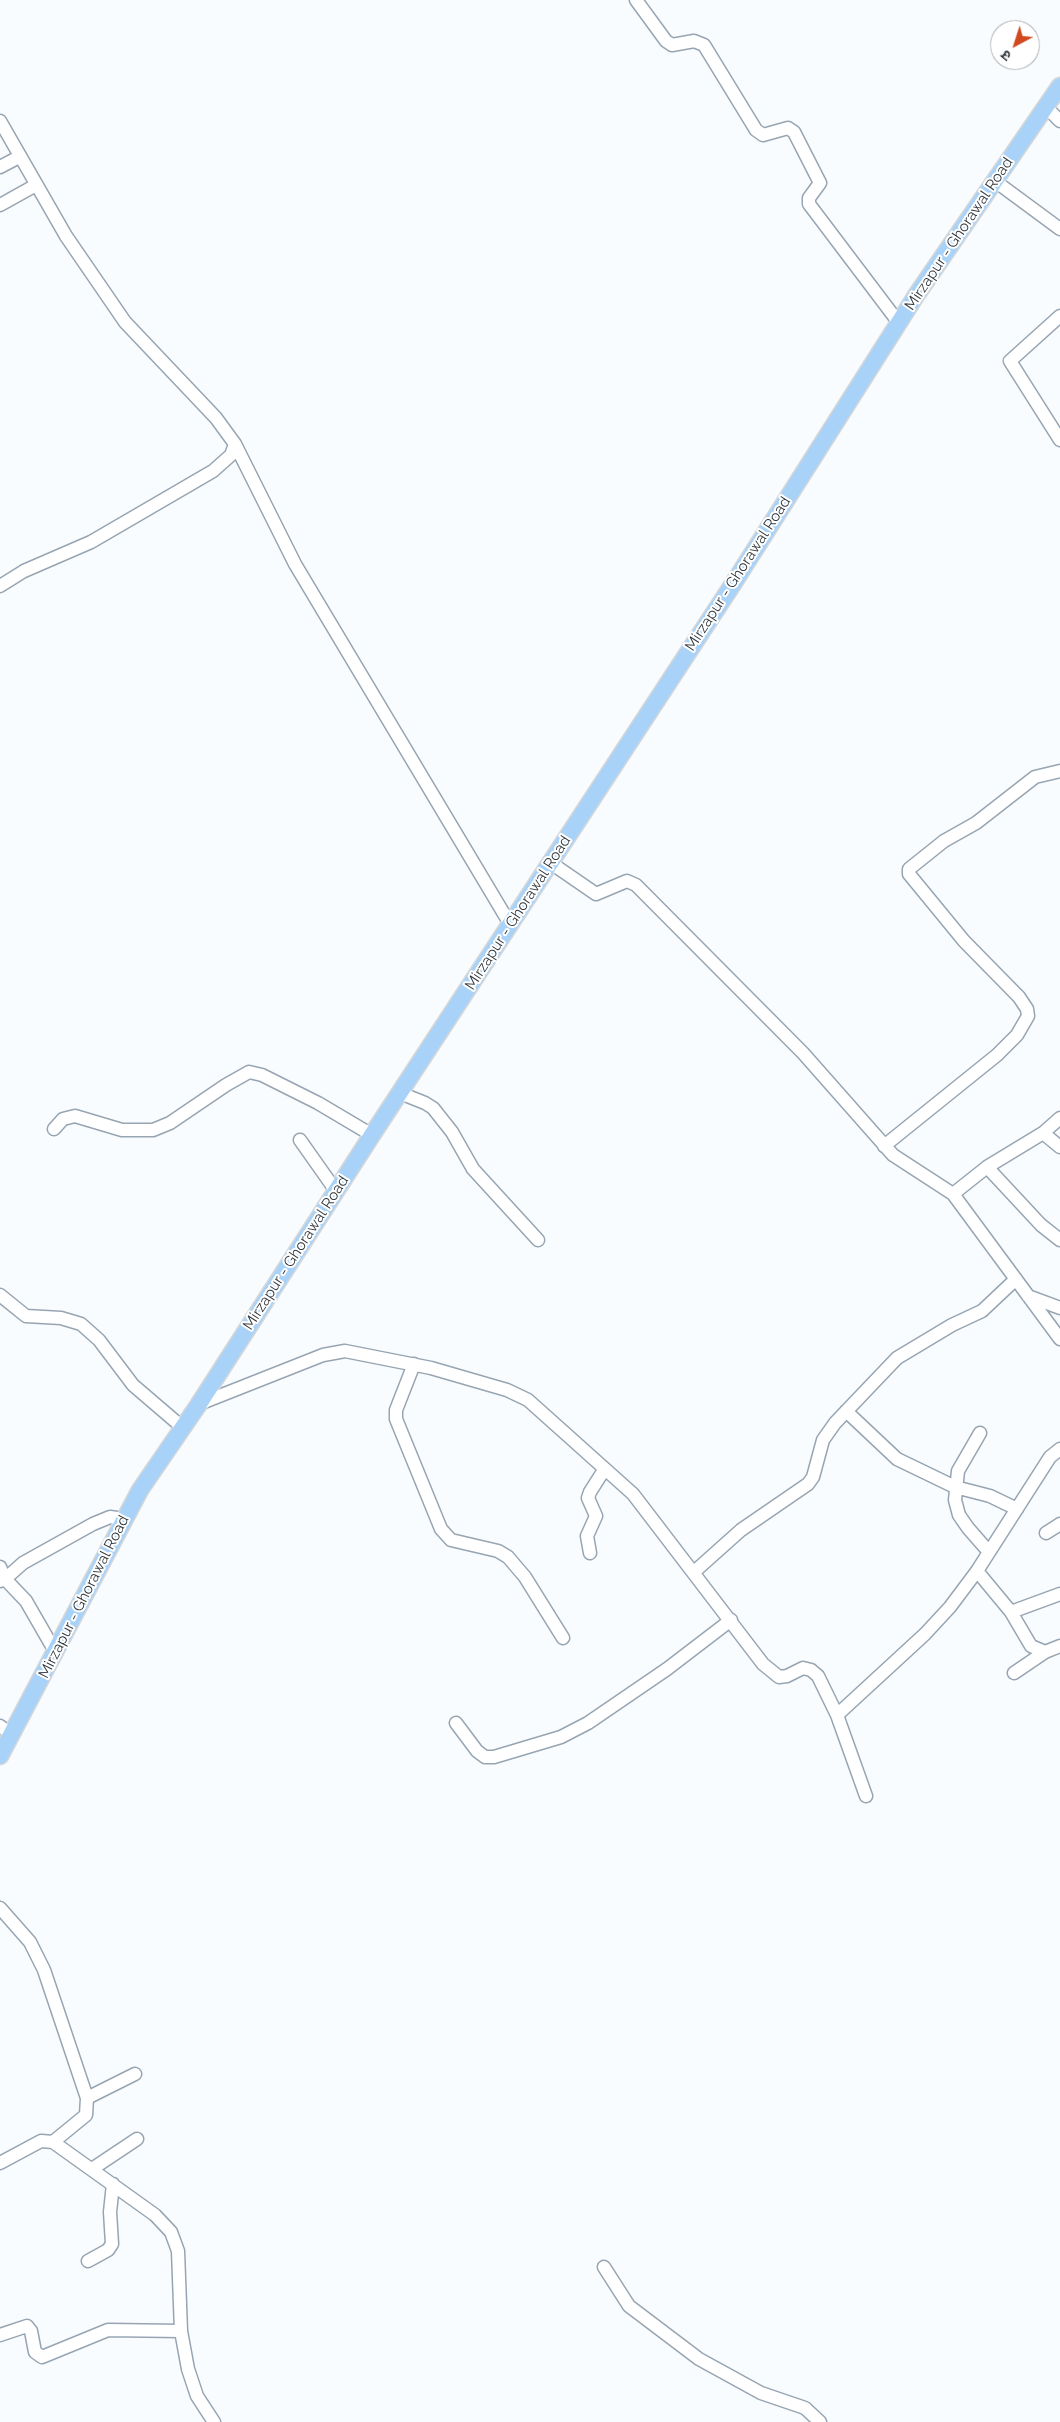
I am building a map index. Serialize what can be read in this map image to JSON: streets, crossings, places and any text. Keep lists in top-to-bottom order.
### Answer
{
  "streets": {
    "main road": ["Mirzapur - Ghorawal Road"]
  },
  "north": "bottom left"
}
